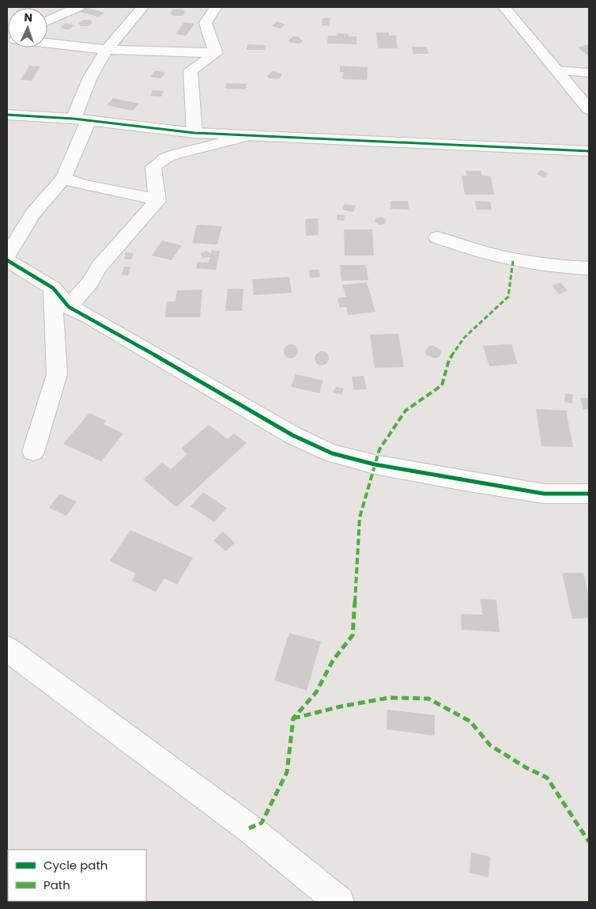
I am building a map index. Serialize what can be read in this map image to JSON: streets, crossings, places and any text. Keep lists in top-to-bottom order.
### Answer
{
  "legend": ["Cycle path", "Path"],
  "north": "top"
}
